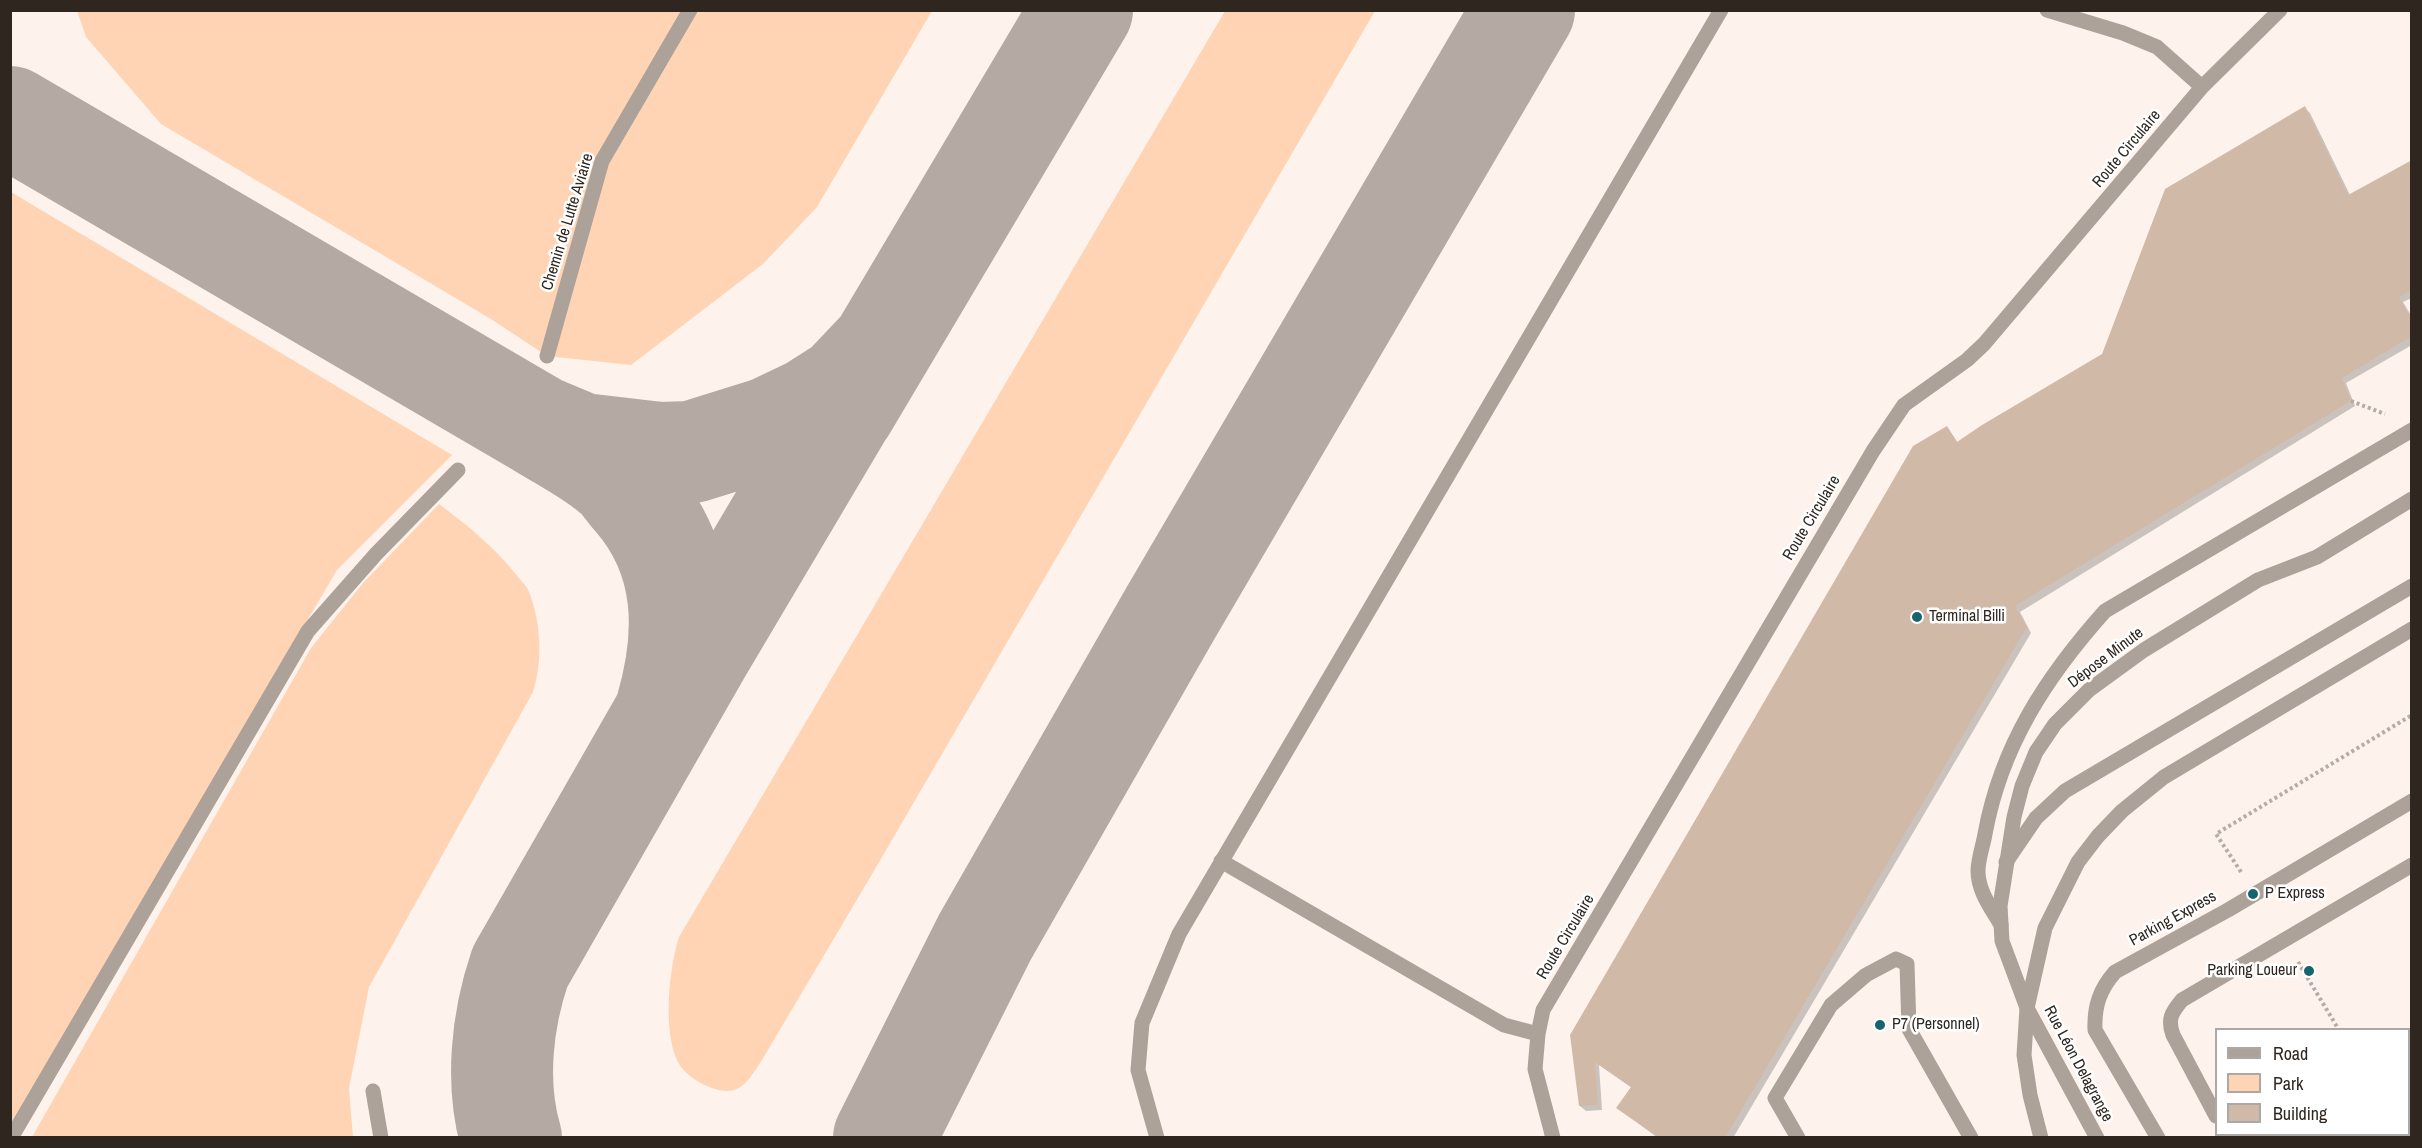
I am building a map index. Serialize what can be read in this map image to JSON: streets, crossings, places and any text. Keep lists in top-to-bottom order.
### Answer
{
  "streets": {
    "street": [
      "Route Circulaire",
      "Chemin de Lutte Aviaire",
      "Dépose Minute",
      "Parking Express",
      "Rue Léon Delagrange"
    ]
  },
  "crossings": [
    ["Dépose Minute", "Rue Léon Delagrange"]
  ],
  "places": [
    "Terminal Billi",
    "P Express",
    "Parking Loueur",
    "P7 (Personnel)"
  ],
  "legend": ["Road", "Park", "Building"]
}
